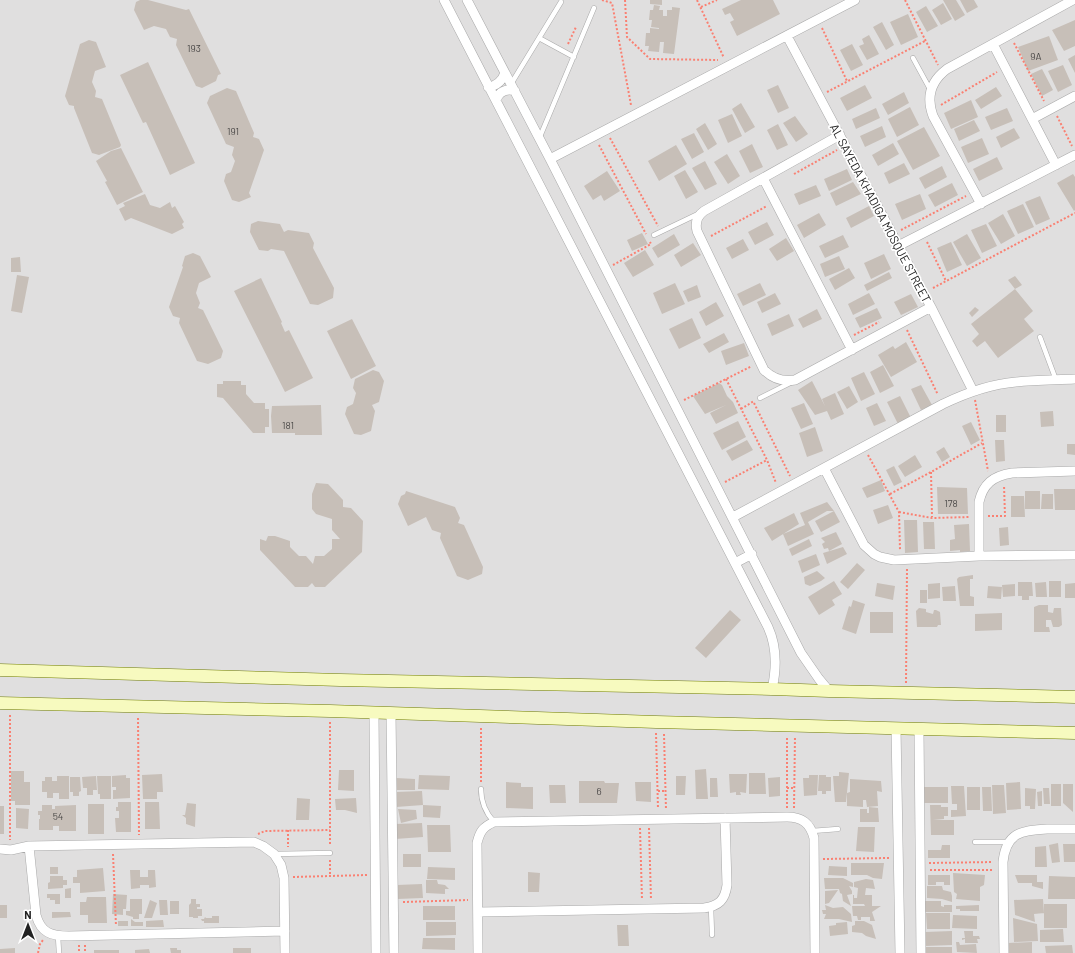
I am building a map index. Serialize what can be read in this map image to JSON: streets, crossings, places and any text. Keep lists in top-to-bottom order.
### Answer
{
  "streets": {
    "street": ["AL SAYEDA KHADIGA MOSQUE STREET"]
  },
  "house_numbers": [
    "193",
    "9A",
    "191",
    "181",
    "178",
    "6",
    "54"
  ],
  "north": "top"
}
